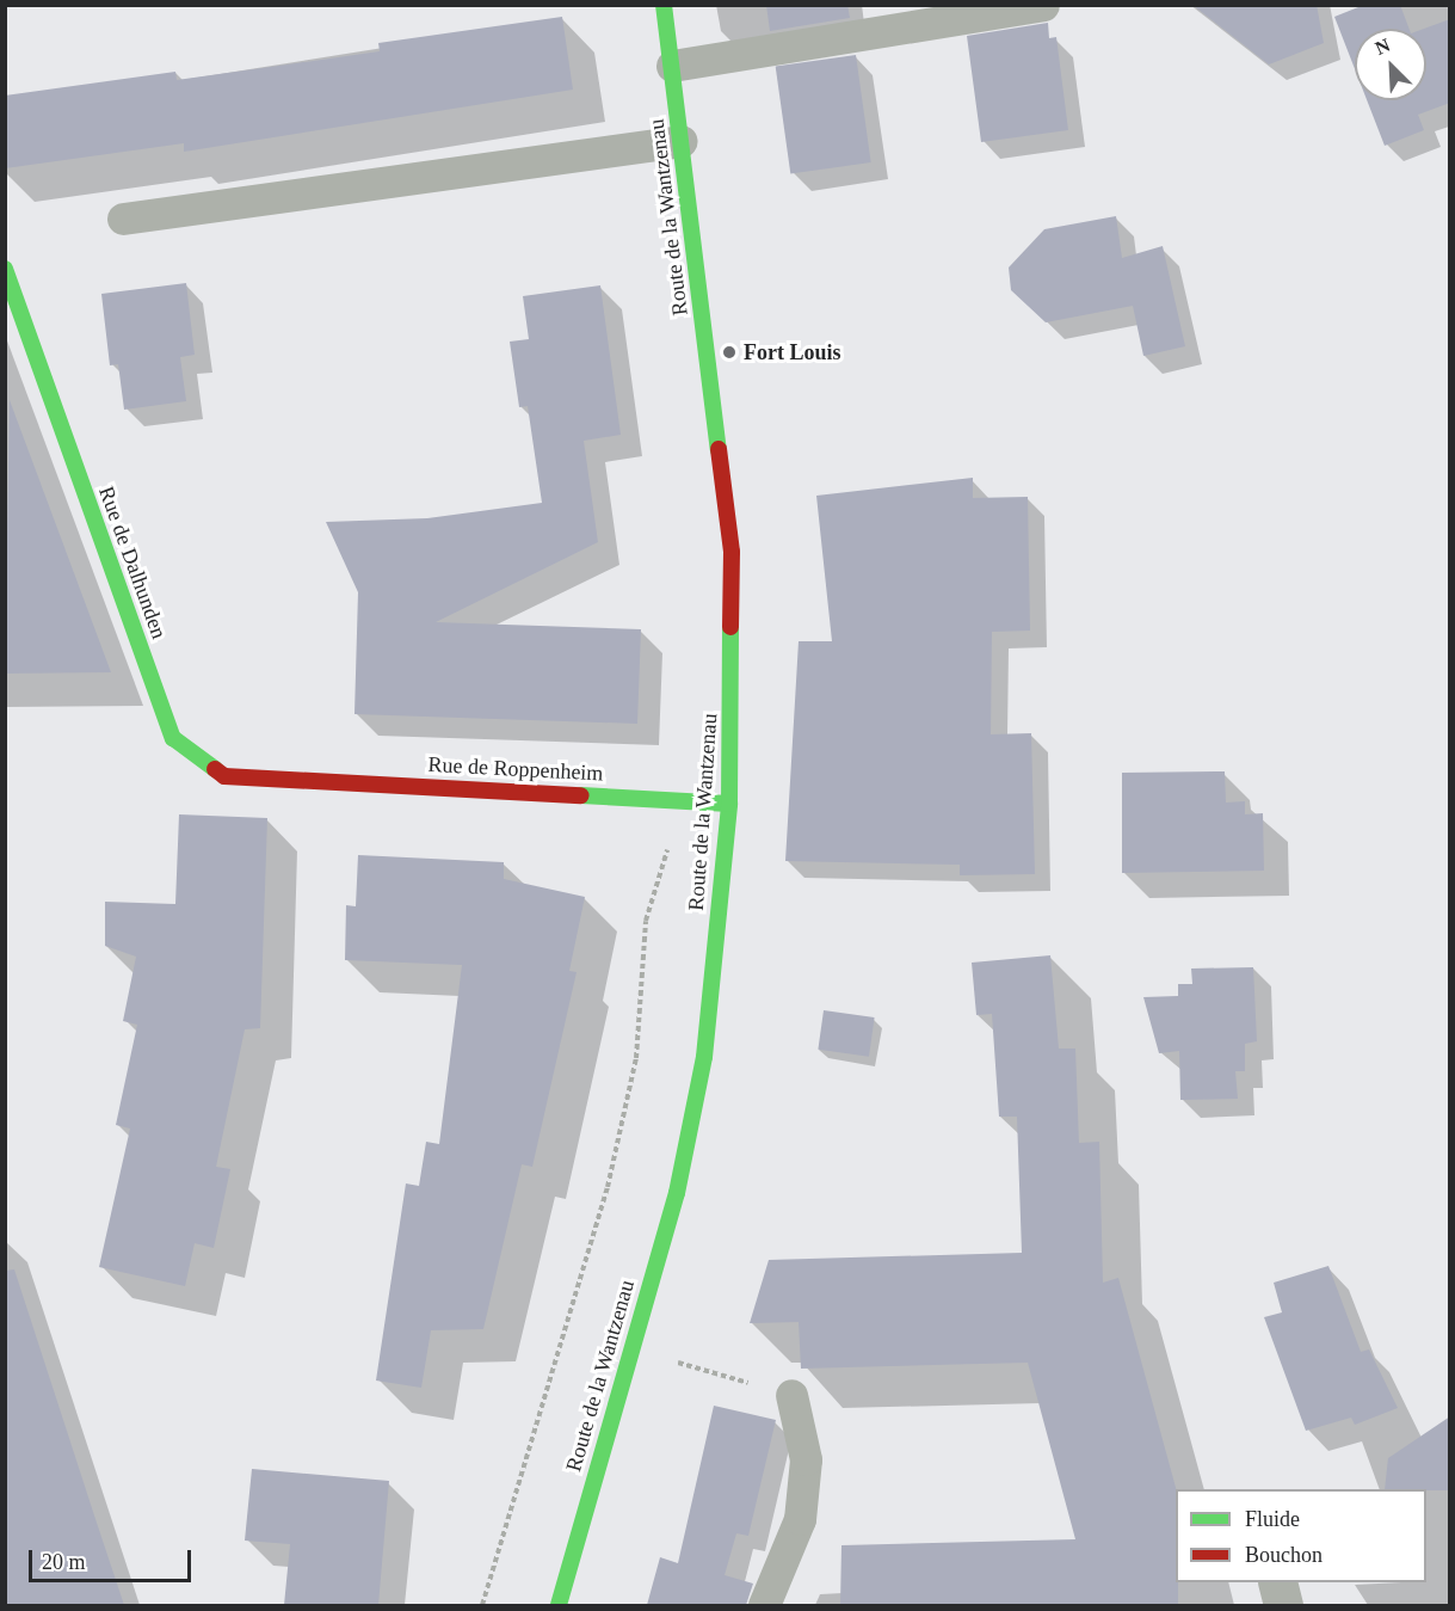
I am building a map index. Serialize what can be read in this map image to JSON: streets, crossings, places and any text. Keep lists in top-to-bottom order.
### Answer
{
  "streets": {
    "street": ["Route de la Wantzenau", "Rue de Dalhunden", "Rue de Roppenheim"]
  },
  "crossings": [
    ["Route de la Wantzenau", "Rue de Roppenheim"],
    ["Rue de Dalhunden", "Rue de Roppenheim"]
  ],
  "places": ["Fort Louis"],
  "legend": ["Fluide", "Bouchon"],
  "scale_bar": "20 m",
  "north": "top left"
}
